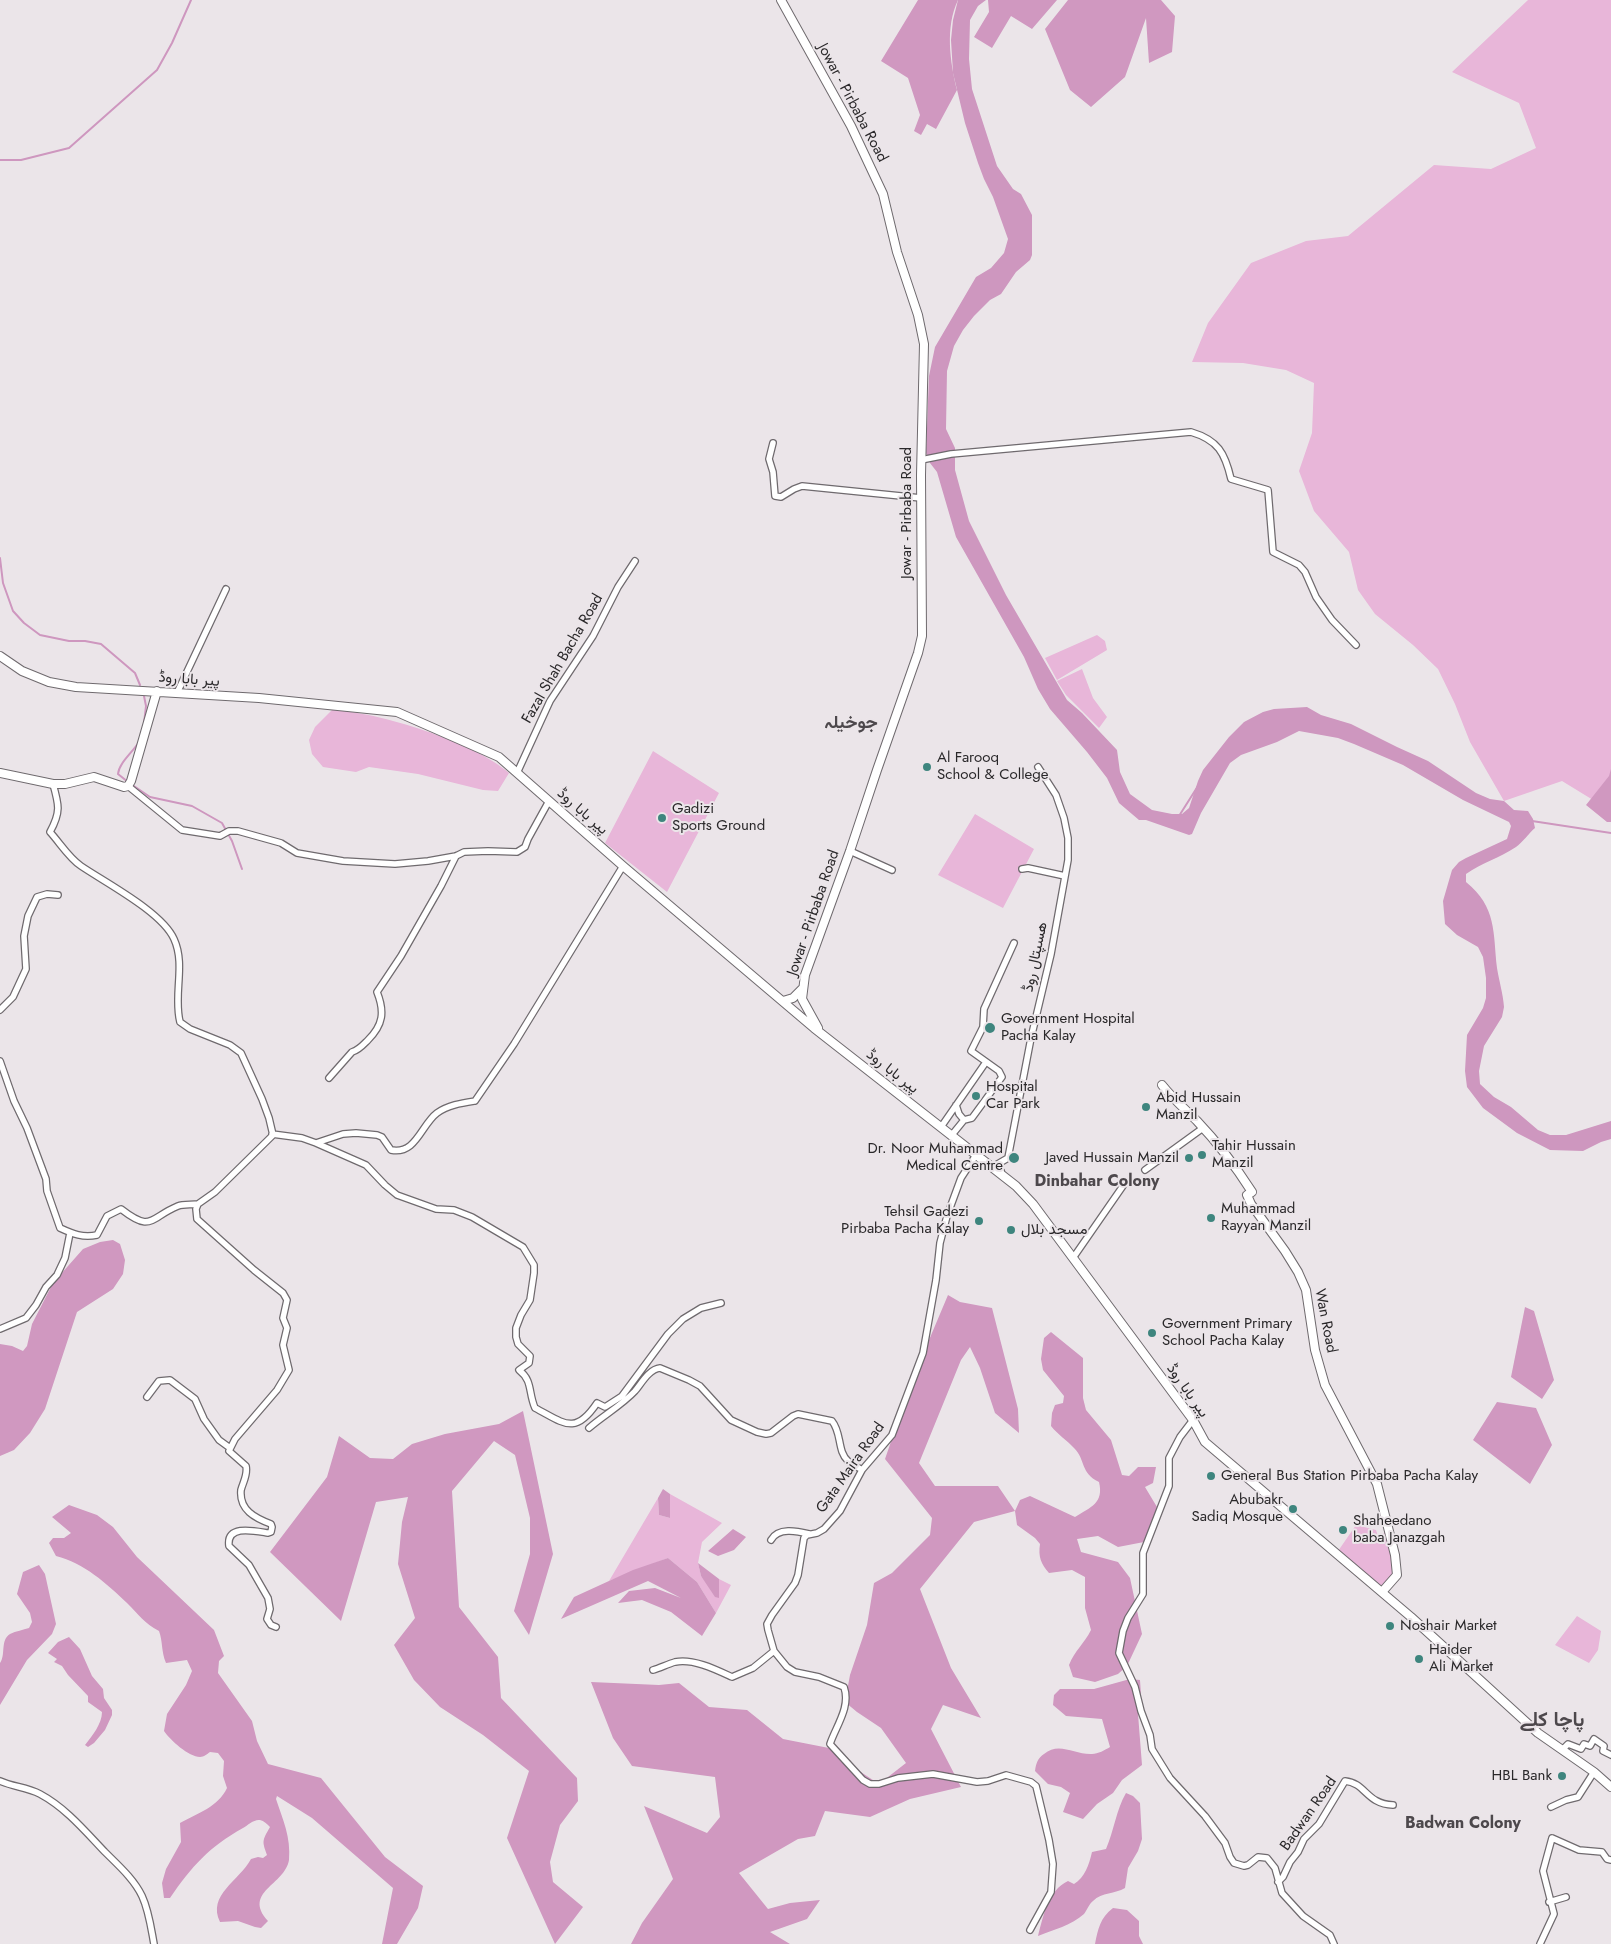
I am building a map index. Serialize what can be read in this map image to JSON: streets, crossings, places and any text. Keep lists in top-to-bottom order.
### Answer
{
  "streets": {
    "main road": ["Jowar - Pirbaba Road", "پیر بابا روڈ", "Wan Road"],
    "street": [
      "Fazal Shah Bacha Road",
      "ھسپتال روڈ",
      "Gata Maira Road",
      "Badwan Road"
    ]
  },
  "crossings": [
    ["Jowar - Pirbaba Road", "پیر بابا روڈ"],
    ["Fazal Shah Bacha Road", "پیر بابا روڈ"],
    ["پیر بابا روڈ", "ھسپتال روڈ"],
    ["پیر بابا روڈ", "Wan Road"],
    ["پیر بابا روڈ", "Gata Maira Road"]
  ],
  "districts": [
    "جوخیلہ",
    "Dinbahar Colony",
    "پاچا کلے",
    "Badwan Colony"
  ],
  "places": [
    "Al Farooq School & College",
    "Gadizi Sports Ground",
    "Government Hospital Pacha Kalay",
    "Hospital Car Park",
    "Abid Hussain Manzil",
    "Tahir Hussain Manzil",
    "Dr. Noor Muhammad Medical Centre",
    "Javed Hussain Manzil",
    "Muhammad Rayyan Manzil",
    "Tehsil Gadezi Pirbaba Pacha Kalay",
    "مسجد بلال",
    "Government Primary School Pacha Kalay",
    "General Bus Station Pirbaba Pacha Kalay",
    "Abubakr Sadiq Mosque",
    "Shaheedano baba Janazgah",
    "Noshair Market",
    "Haider Ali Market",
    "HBL Bank"
  ]
}
